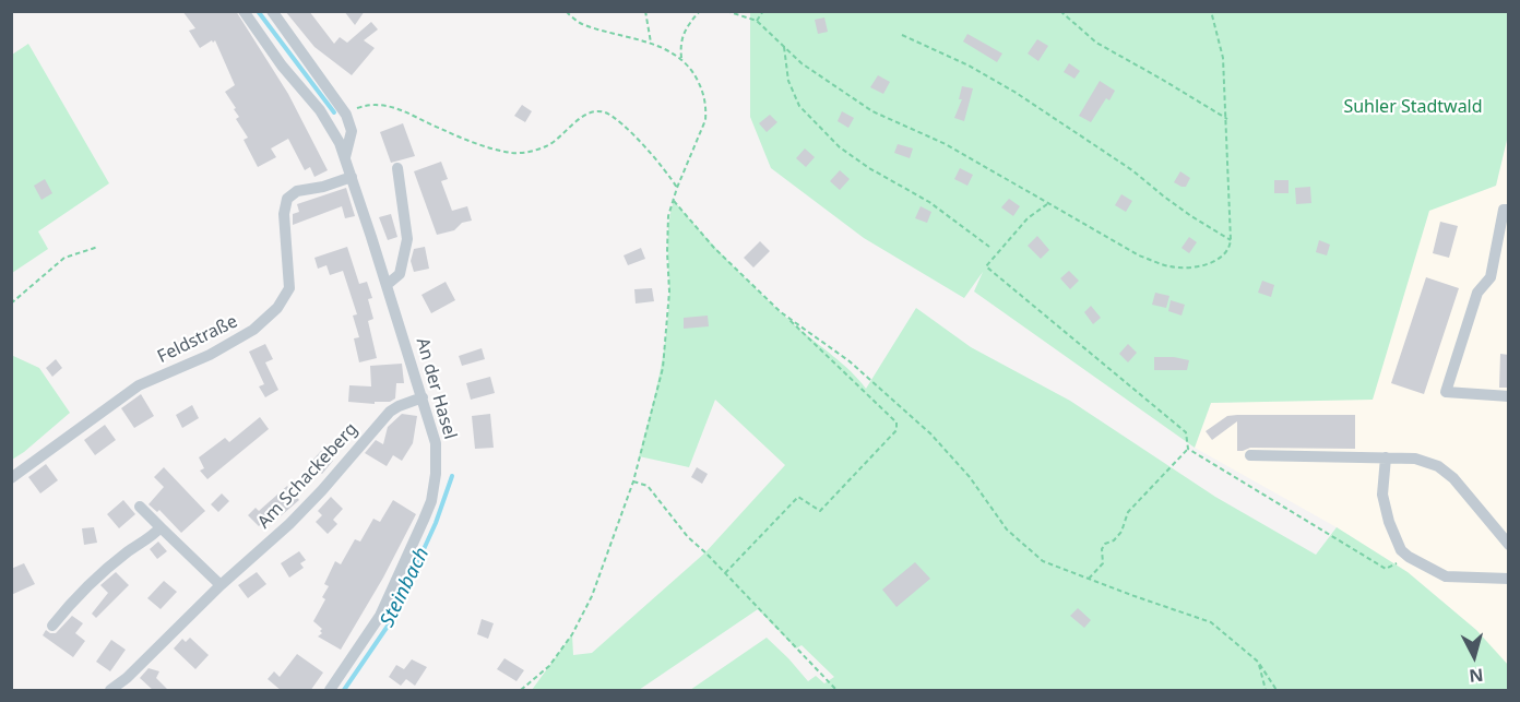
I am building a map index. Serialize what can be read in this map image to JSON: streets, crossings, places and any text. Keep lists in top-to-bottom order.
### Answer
{
  "streets": {
    "street": ["Feldstraße", "An der Hasel", "Am Schackeberg"]
  },
  "crossings": [
    ["Feldstraße", "An der Hasel"],
    ["An der Hasel", "Am Schackeberg"]
  ],
  "water": ["Steinbach"],
  "parks": ["Suhler Stadtwald"],
  "north": "bottom"
}
